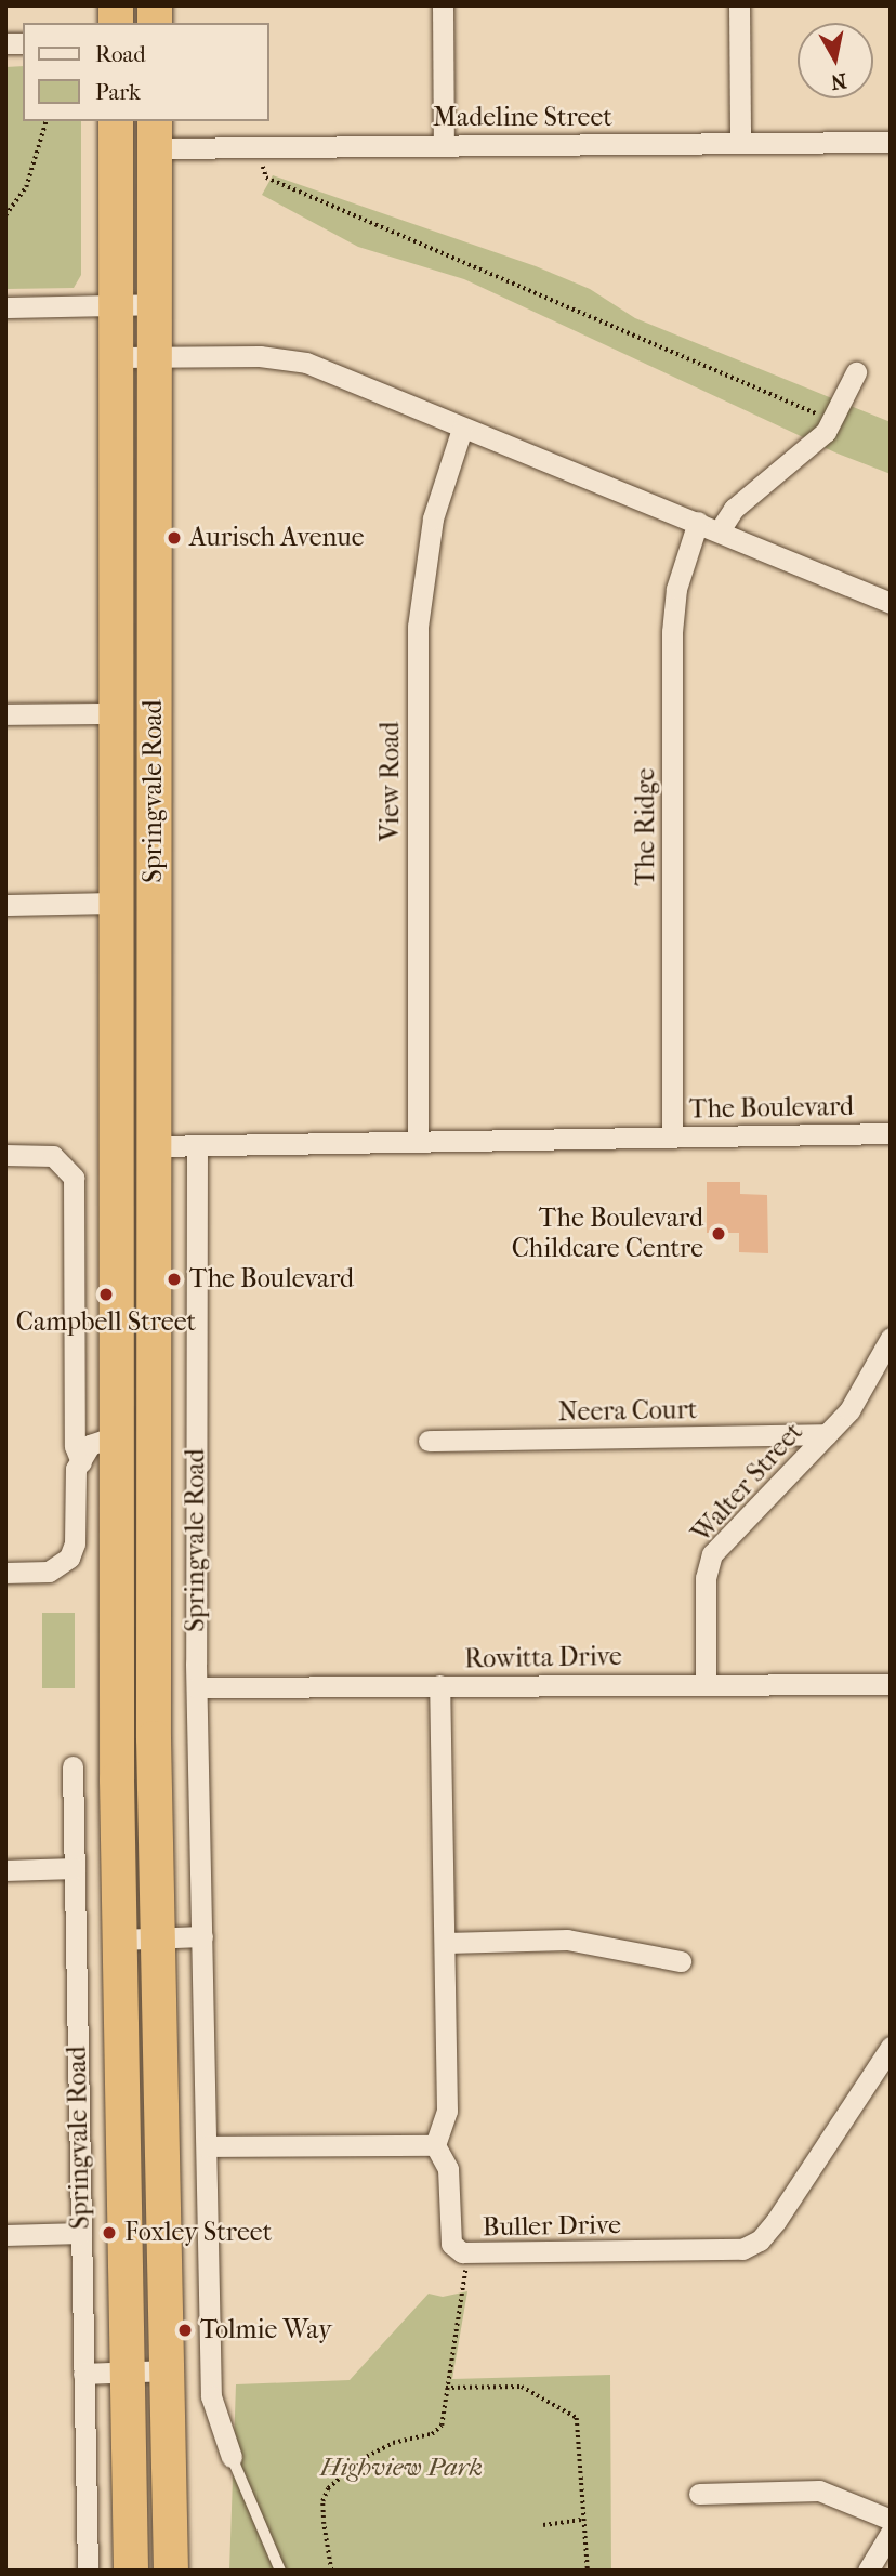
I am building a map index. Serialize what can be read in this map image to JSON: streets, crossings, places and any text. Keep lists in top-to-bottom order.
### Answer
{
  "streets": {
    "highway": ["Springvale Road"],
    "street": [
      "Madeline Street",
      "View Road",
      "The Ridge",
      "The Boulevard",
      "Neera Court",
      "Walter Street",
      "Rowitta Drive",
      "Buller Drive"
    ]
  },
  "crossings": [
    ["Madeline Street", "Springvale Road"],
    ["View Road", "The Boulevard"],
    ["Springvale Road", "The Boulevard"],
    ["Springvale Road", "Rowitta Drive"],
    ["The Ridge", "The Boulevard"],
    ["Neera Court", "Walter Street"],
    ["Walter Street", "Rowitta Drive"]
  ],
  "parks": ["Highview Park"],
  "places": [
    "Aurisch Avenue",
    "The Boulevard Childcare Centre",
    "The Boulevard",
    "Campbell Street",
    "Foxley Street",
    "Tolmie Way"
  ],
  "legend": ["Road", "Park"],
  "north": "bottom"
}
